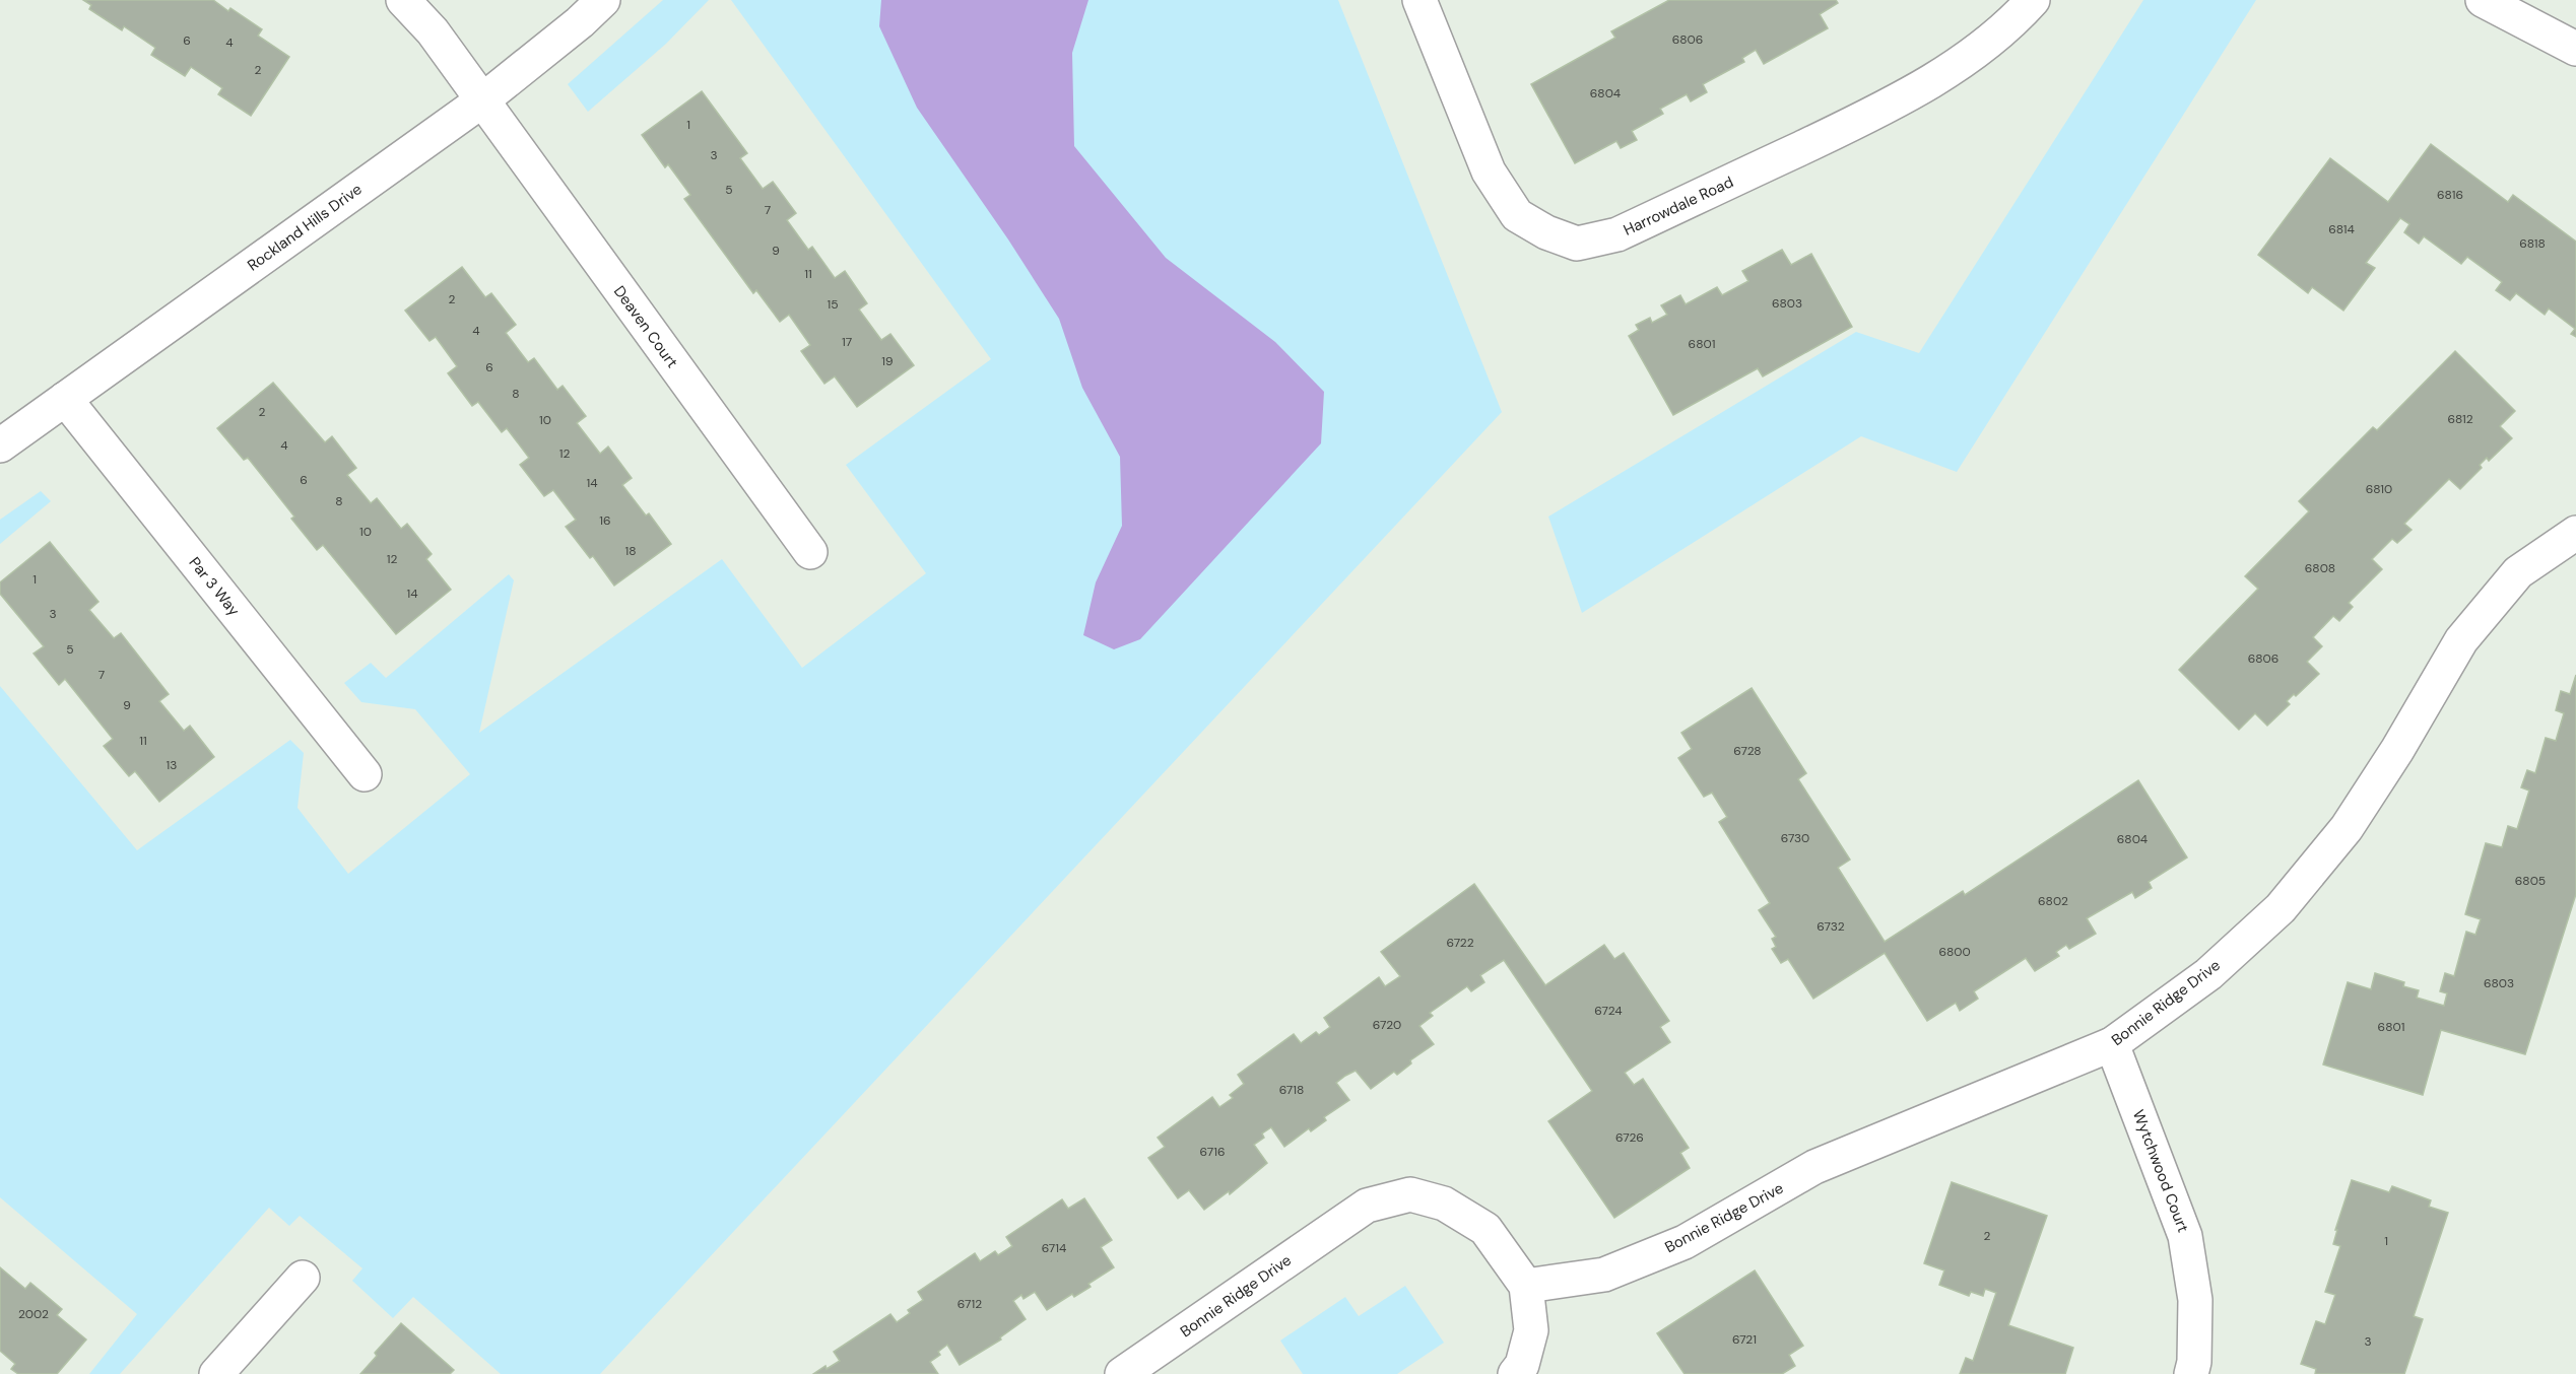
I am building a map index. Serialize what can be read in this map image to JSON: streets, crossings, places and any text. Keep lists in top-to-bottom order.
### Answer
{
  "streets": {
    "street": [
      "Harrowdale Road",
      "Rockland Hills Drive",
      "Deaven Court",
      "Par 3 Way",
      "Bonnie Ridge Drive",
      "Wytchwood Court"
    ]
  },
  "crossings": [
    ["Rockland Hills Drive", "Deaven Court"],
    ["Rockland Hills Drive", "Par 3 Way"],
    ["Bonnie Ridge Drive", "Wytchwood Court"]
  ],
  "house_numbers": [
    "6806",
    "6",
    "4",
    "2",
    "6804",
    "1",
    "3",
    "5",
    "6816",
    "7",
    "6814",
    "6818",
    "9",
    "11",
    "2",
    "6803",
    "15",
    "4",
    "17",
    "6801",
    "19",
    "6",
    "8",
    "2",
    "6812",
    "10",
    "4",
    "12",
    "6",
    "14",
    "6810",
    "8",
    "16",
    "10",
    "18",
    "12",
    "6808",
    "1",
    "14",
    "3",
    "5",
    "6806",
    "7",
    "9",
    "11",
    "6728",
    "13",
    "6730",
    "6804",
    "6805",
    "6802",
    "6732",
    "6722",
    "6800",
    "6803",
    "6724",
    "6720",
    "6801",
    "6718",
    "6726",
    "6716",
    "2",
    "1",
    "6714",
    "6712",
    "2002",
    "6721",
    "3"
  ]
}
